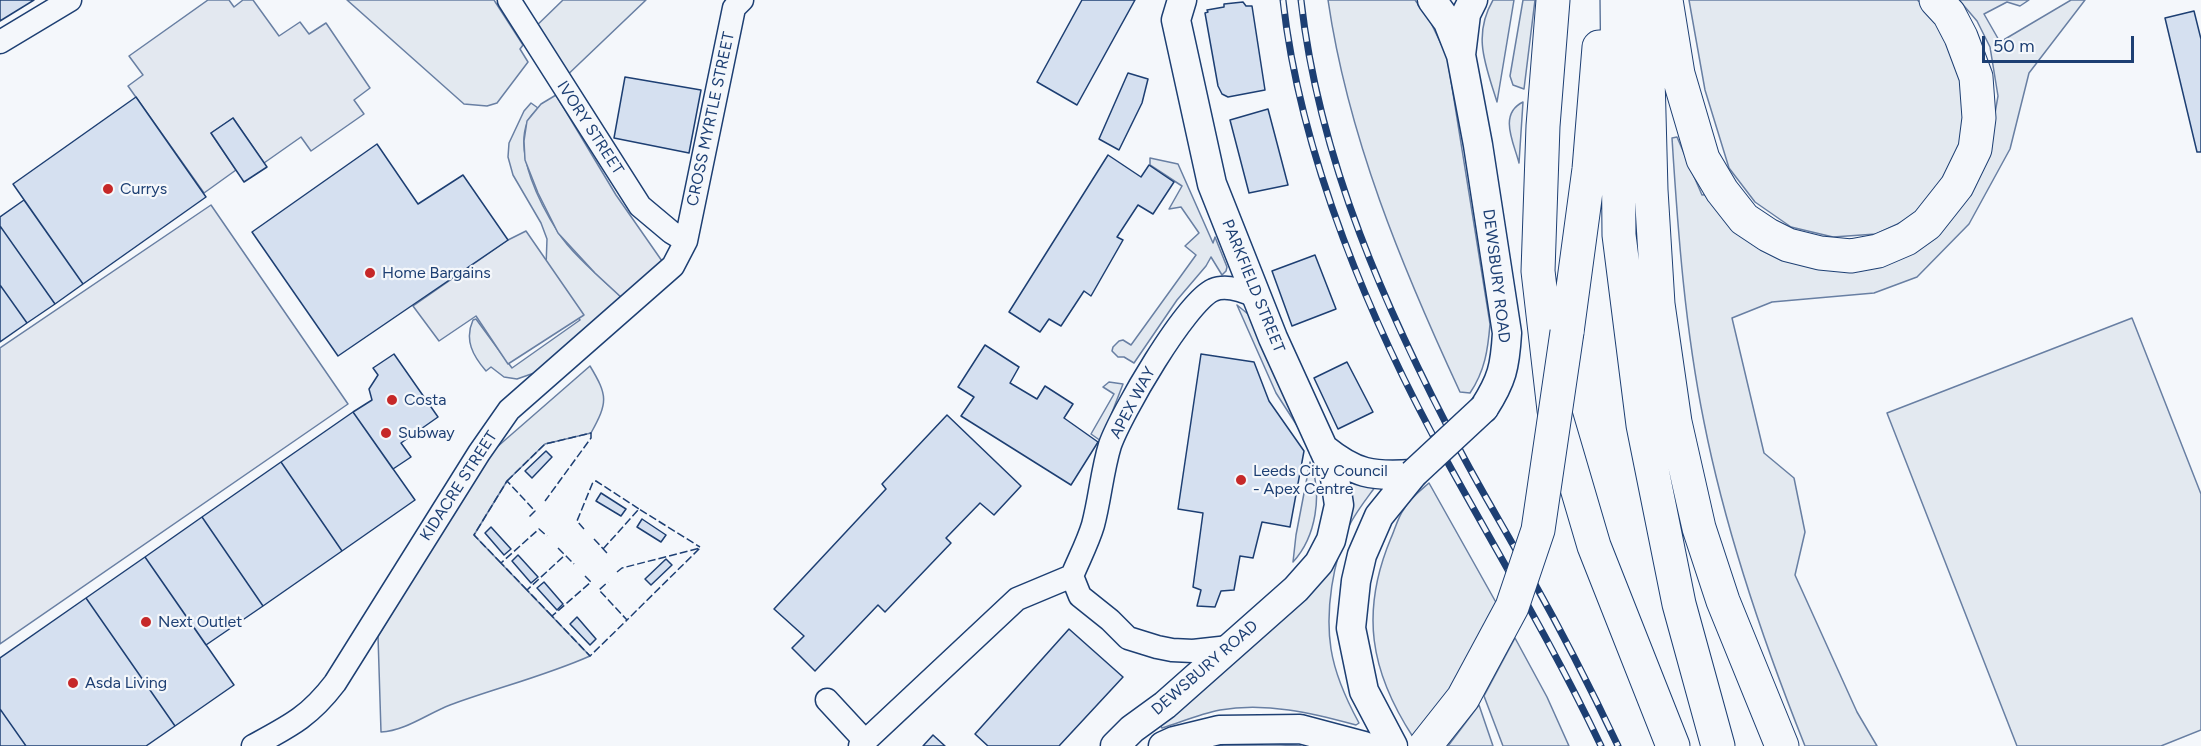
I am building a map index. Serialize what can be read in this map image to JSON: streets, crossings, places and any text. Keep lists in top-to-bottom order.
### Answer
{
  "streets": {
    "main road": ["DEWSBURY ROAD", "PARKFIELD STREET"],
    "street": [
      "CROSS MYRTLE STREET",
      "IVORY STREET",
      "APEX WAY",
      "KIDACRE STREET"
    ]
  },
  "crossings": [
    ["CROSS MYRTLE STREET", "IVORY STREET"],
    ["CROSS MYRTLE STREET", "KIDACRE STREET"],
    ["IVORY STREET", "KIDACRE STREET"],
    ["DEWSBURY ROAD", "PARKFIELD STREET"],
    ["PARKFIELD STREET", "APEX WAY"]
  ],
  "places": [
    "Currys",
    "Home Bargains",
    "Costa",
    "Subway",
    "Leeds City Council - Apex Centre",
    "Next Outlet",
    "Asda Living"
  ],
  "scale_bar": "50 m"
}
